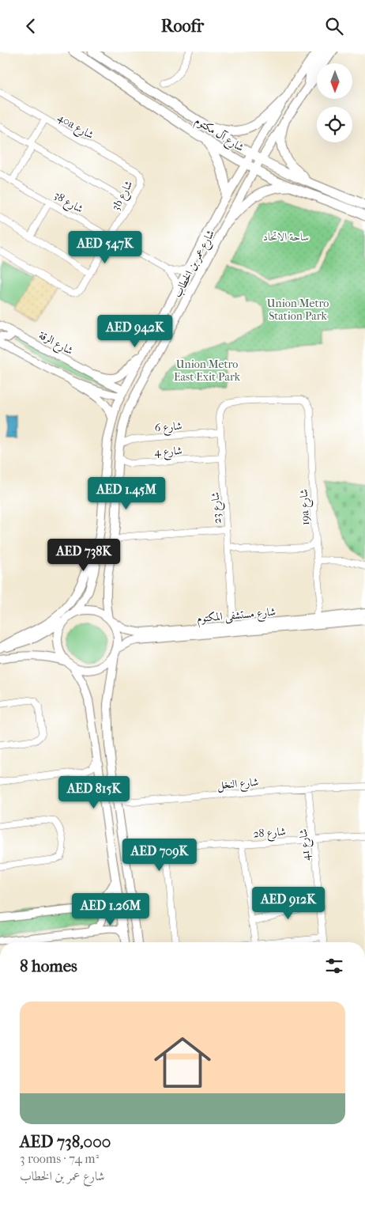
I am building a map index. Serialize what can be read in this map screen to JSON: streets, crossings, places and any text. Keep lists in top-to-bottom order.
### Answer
{
  "streets": {
    "main road": ["شارع آل مكتوم", "شارع عمر بن الخطاب", "شارع مستشفى المكتوم"],
    "street": [
      "40a شارع",
      "3b شارع",
      "شارع 38",
      "شارع الرقة",
      "شارع 6",
      "شارع 4",
      "19a شارع",
      "شارع 23",
      "شارع النخل",
      "شارع 28",
      "شارع 41"
    ]
  },
  "crossings": [
    ["40a شارع", "3b شارع"],
    ["شارع آل مكتوم", "شارع عمر بن الخطاب"],
    ["3b شارع", "شارع 38"],
    ["شارع عمر بن الخطاب", "شارع الرقة"],
    ["شارع عمر بن الخطاب", "شارع 6"],
    ["شارع عمر بن الخطاب", "شارع 4"],
    ["شارع عمر بن الخطاب", "شارع مستشفى المكتوم"],
    ["شارع 6", "شارع 23"],
    ["شارع 4", "شارع 23"],
    ["19a شارع", "شارع 23"],
    ["19a شارع", "شارع مستشفى المكتوم"],
    ["شارع النخل", "شارع 41"],
    ["شارع 28", "شارع 41"]
  ],
  "parks": ["ساحة الاتحاد", "Union Metro Station Park", "Union Metro East Exit Park"],
  "north": "bottom",
  "page": {
    "header": "Roofr",
    "price": [
      "AED 547K",
      "AED 942K",
      "AED 1.45M",
      "AED 738K",
      "AED 815K",
      "AED 709K",
      "AED 912K",
      "AED 1.26M"
    ],
    "heading": "8 homes",
    "list": [
      {
        "name": "AED 738,000",
        "note": "3 rooms · 74 m² · شارع عمر بن الخطاب"
      }
    ]
  }
}
